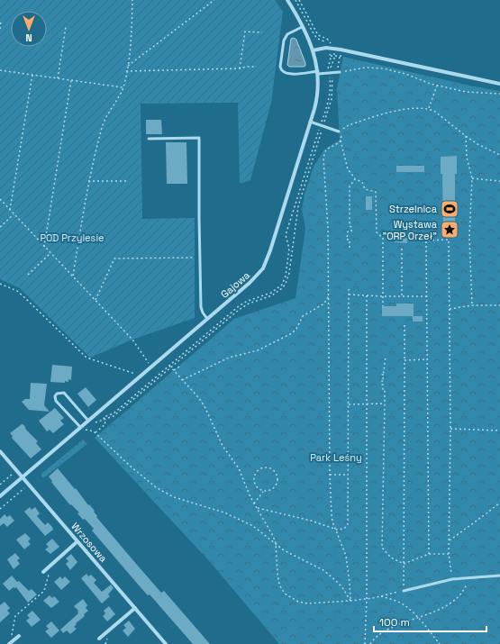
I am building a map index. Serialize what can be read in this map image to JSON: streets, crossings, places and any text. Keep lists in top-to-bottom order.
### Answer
{
  "streets": {
    "street": ["Gajowa", "Wrzosowa"]
  },
  "crossings": [
    ["Gajowa", "Wrzosowa"]
  ],
  "parks": ["POD Przylesie", "Park Leśny"],
  "places": {
    "sports": ["Strzelnica"],
    "place": ["Wystawa \"ORP Orzeł\""]
  },
  "scale_bar": "100 m",
  "north": "bottom"
}
